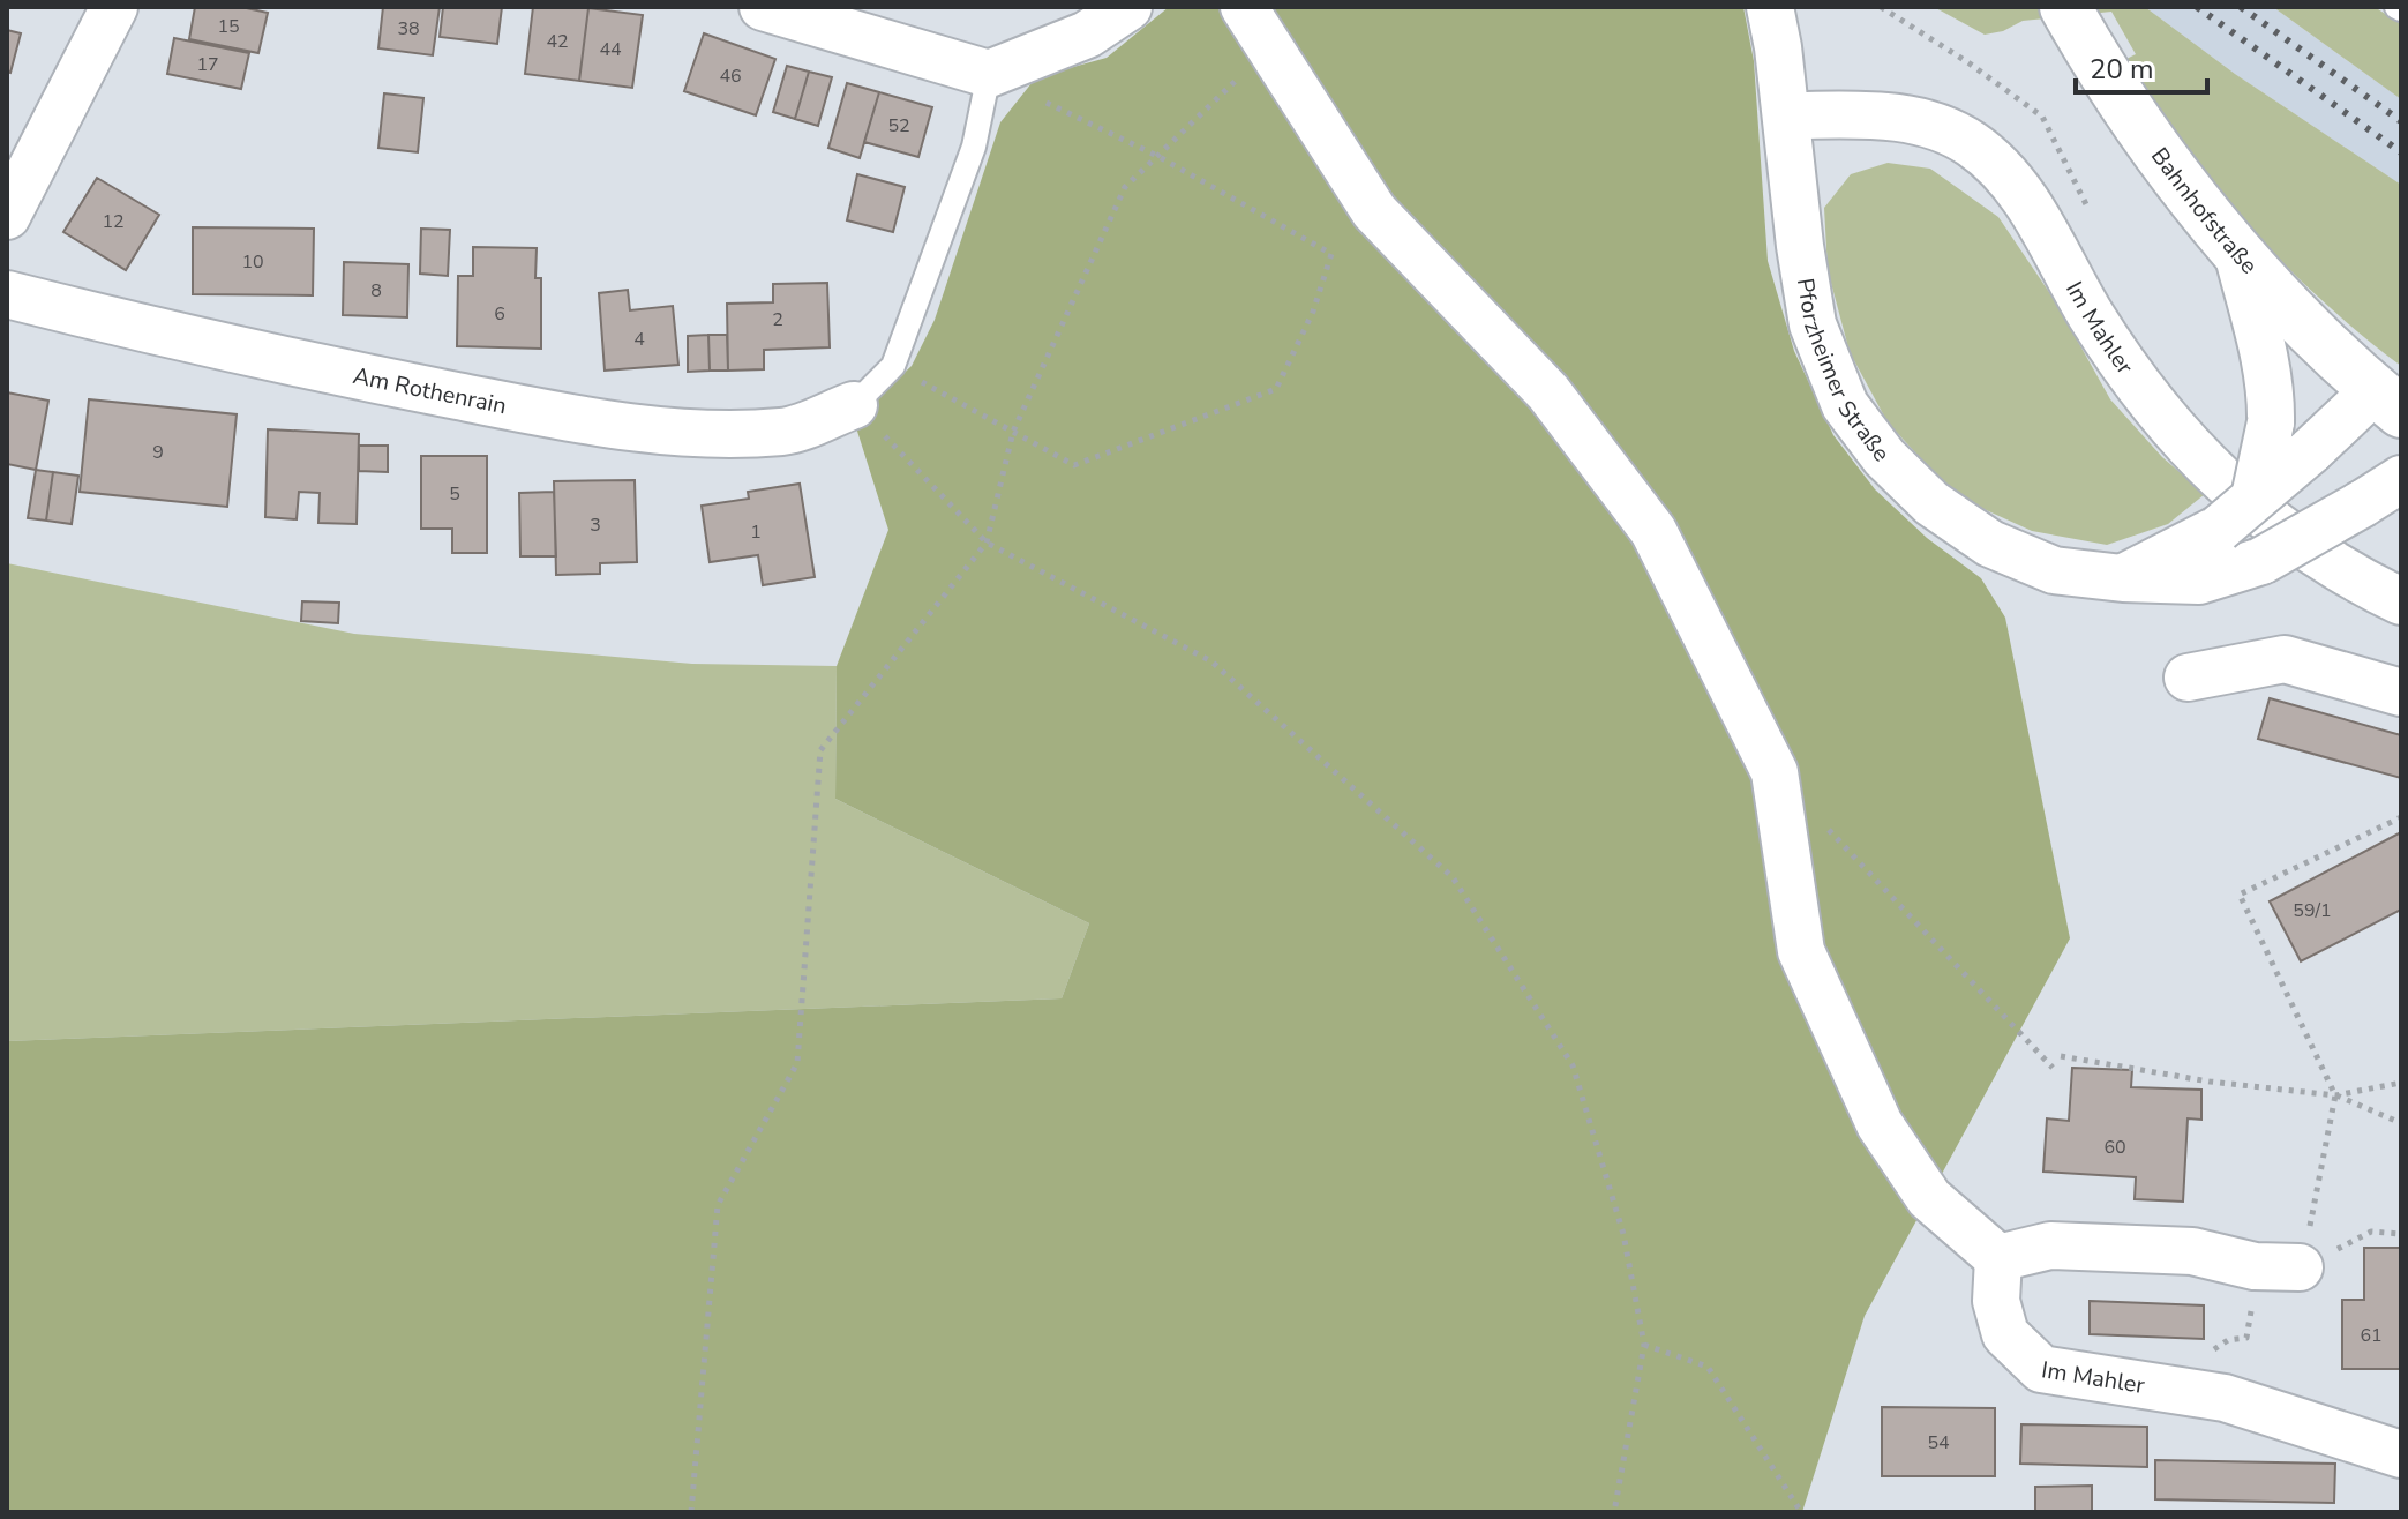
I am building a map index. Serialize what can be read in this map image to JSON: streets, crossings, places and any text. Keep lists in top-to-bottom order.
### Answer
{
  "streets": {
    "main road": ["Bahnhofstraße"],
    "street": ["Im Mahler", "Pforzheimer Straße", "Am Rothenrain"]
  },
  "crossings": [
    ["Im Mahler", "Pforzheimer Straße"]
  ],
  "house_numbers": [
    "15",
    "38",
    "42",
    "44",
    "17",
    "46",
    "52",
    "12",
    "10",
    "8",
    "6",
    "2",
    "4",
    "9",
    "5",
    "3",
    "1",
    "59/1",
    "60",
    "61",
    "54"
  ],
  "scale_bar": "20 m"
}
